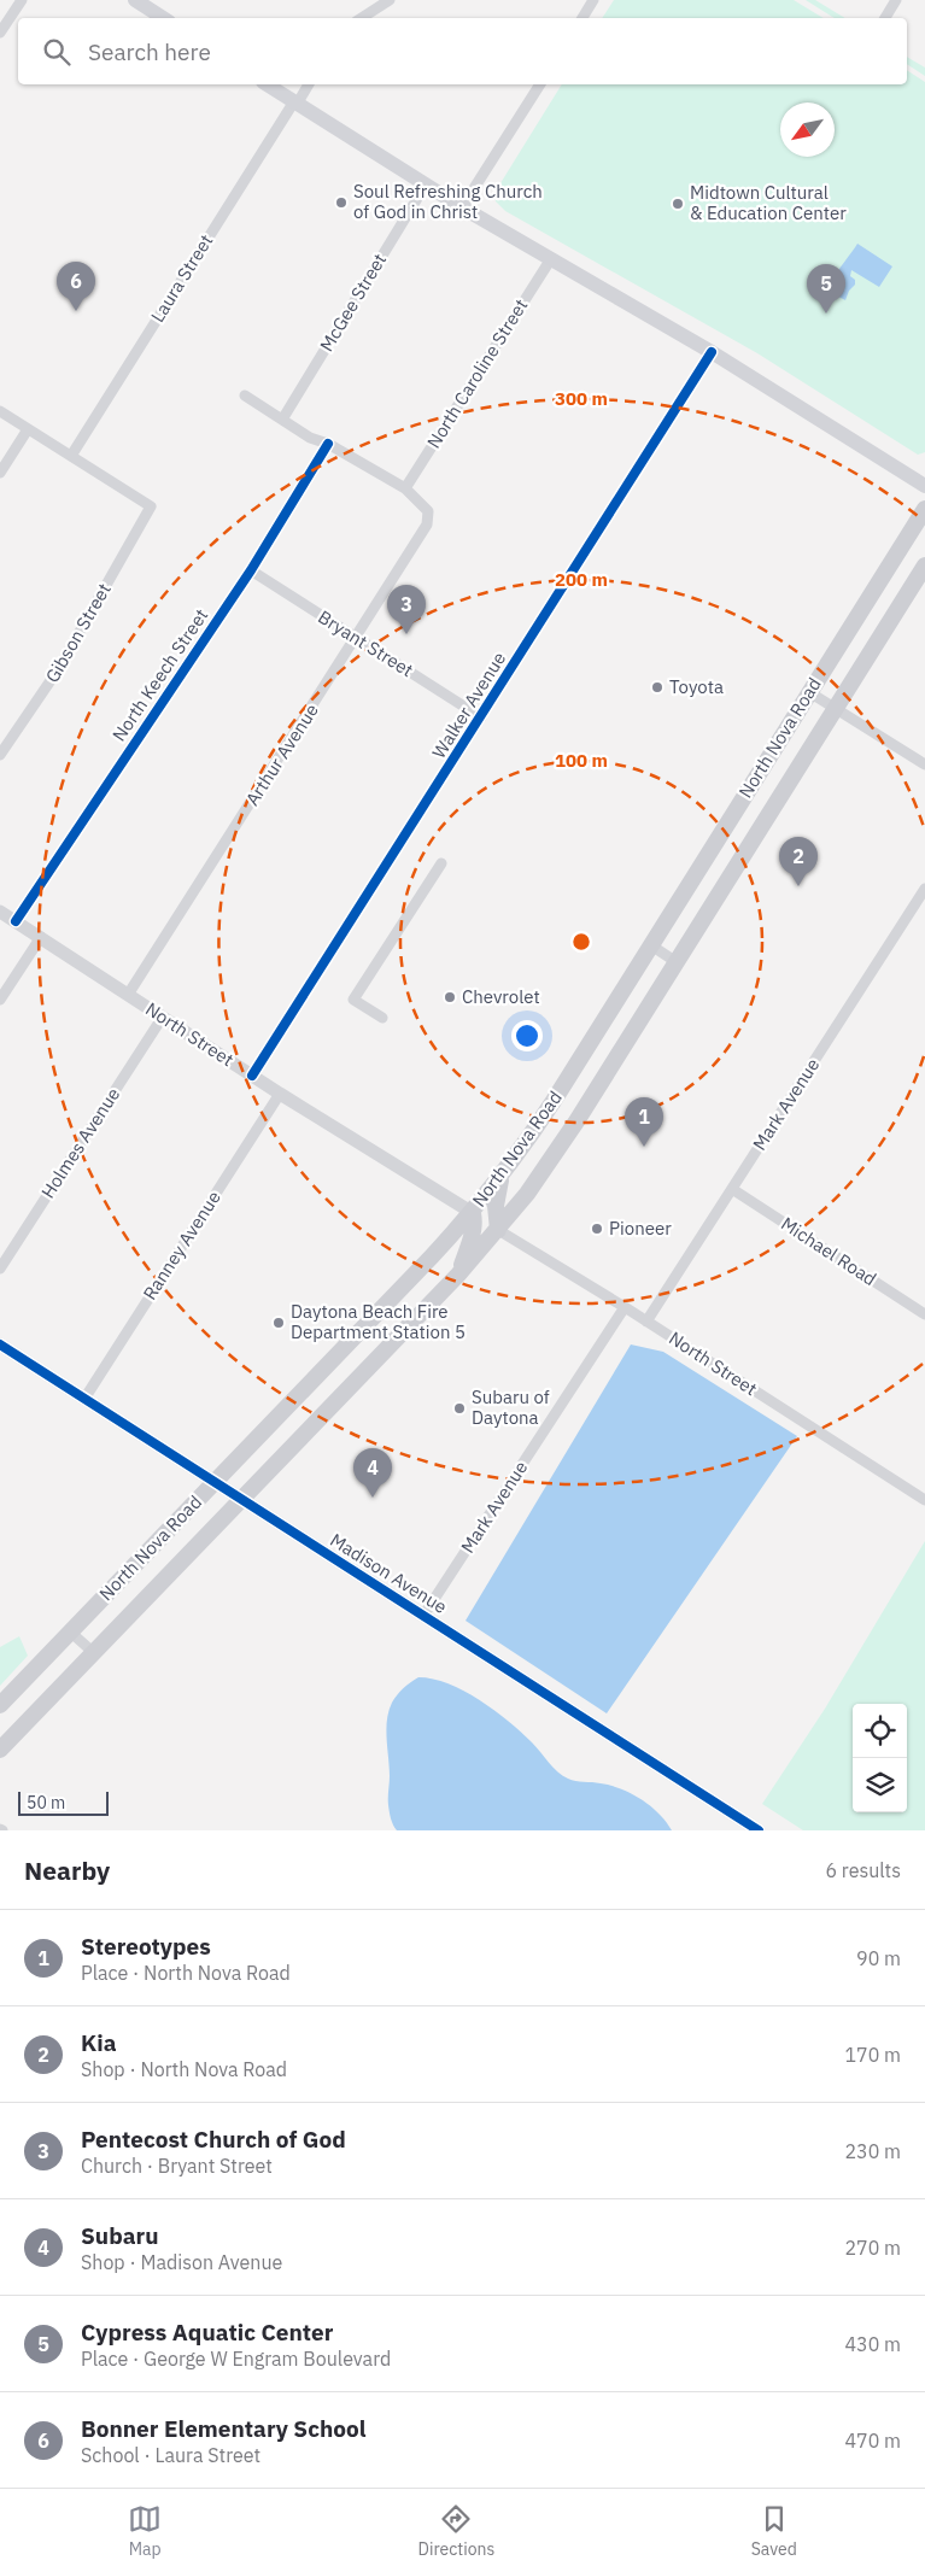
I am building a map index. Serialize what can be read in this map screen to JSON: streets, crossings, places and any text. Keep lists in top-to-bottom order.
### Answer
{
  "streets": {
    "main road": ["North Nova Road"],
    "street": [
      "Laura Street",
      "McGee Street",
      "North Caroline Street",
      "Gibson Street",
      "Bryant Street",
      "North Keech Street",
      "Walker Avenue",
      "Arthur Avenue",
      "North Street",
      "Mark Avenue",
      "Holmes Avenue",
      "Ranney Avenue",
      "Michael Road",
      "Madison Avenue"
    ]
  },
  "crossings": [
    ["Laura Street", "Gibson Street"],
    ["North Caroline Street", "Arthur Avenue"],
    ["Bryant Street", "North Keech Street"],
    ["Bryant Street", "Walker Avenue"],
    ["Bryant Street", "Arthur Avenue"],
    ["North Keech Street", "North Street"],
    ["Walker Avenue", "North Street"],
    ["North Nova Road", "North Street"],
    ["North Nova Road", "Madison Avenue"],
    ["Arthur Avenue", "North Street"],
    ["North Street", "Mark Avenue"],
    ["North Street", "Holmes Avenue"],
    ["North Street", "Ranney Avenue"],
    ["Mark Avenue", "Michael Road"],
    ["Mark Avenue", "Madison Avenue"],
    ["Ranney Avenue", "Madison Avenue"]
  ],
  "places": [
    "Soul Refreshing Church of God in Christ",
    "Midtown Cultural & Education Center",
    "Toyota",
    "Chevrolet",
    "Pioneer",
    "Daytona Beach Fire Department Station 5",
    "Subaru of Daytona"
  ],
  "scale_bar": "50 m",
  "north": "bottom left",
  "page": {
    "search": "Search here",
    "pins": [
      "6",
      "5",
      "3",
      "2",
      "1",
      "4"
    ],
    "scale": "50 m",
    "heading": ["Nearby", "6 results"],
    "list": [
      {
        "mark": "1",
        "name": "Stereotypes",
        "note": "Place · North Nova Road",
        "value": "90 m"
      },
      {
        "mark": "2",
        "name": "Kia",
        "note": "Shop · North Nova Road",
        "value": "170 m"
      },
      {
        "mark": "3",
        "name": "Pentecost Church of God",
        "note": "Church · Bryant Street",
        "value": "230 m"
      },
      {
        "mark": "4",
        "name": "Subaru",
        "note": "Shop · Madison Avenue",
        "value": "270 m"
      },
      {
        "mark": "5",
        "name": "Cypress Aquatic Center",
        "note": "Place · George W Engram Boulevard",
        "value": "430 m"
      },
      {
        "mark": "6",
        "name": "Bonner Elementary School",
        "note": "School · Laura Street",
        "value": "470 m"
      }
    ],
    "nav": ["Map", "Directions", "Saved"]
  },
  "rings": ["300 m", "200 m", "100 m"]
}
